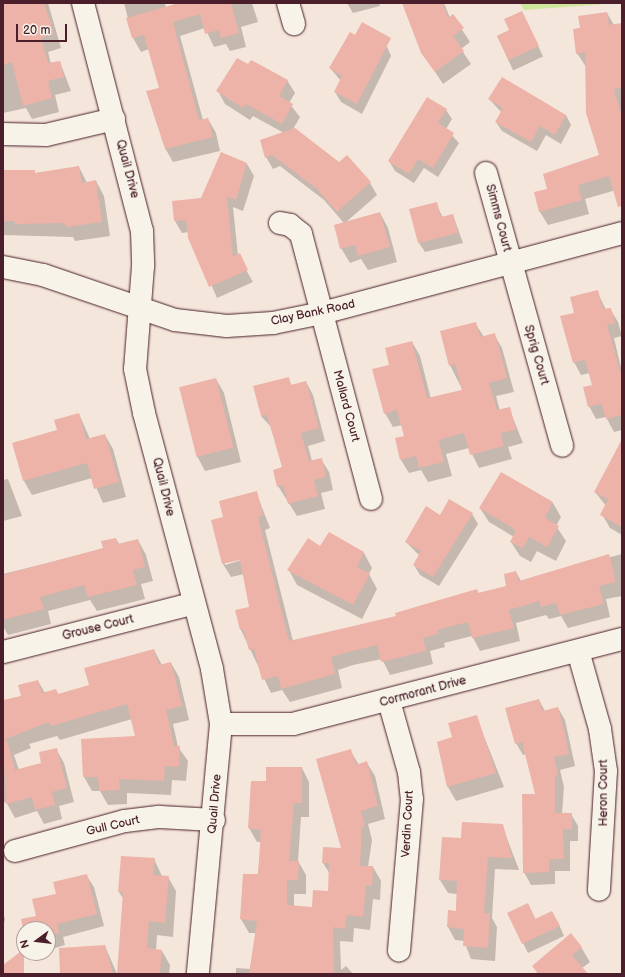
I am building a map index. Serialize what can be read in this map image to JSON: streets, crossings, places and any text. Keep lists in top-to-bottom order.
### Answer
{
  "streets": {
    "street": [
      "Quail Drive",
      "Simms Court",
      "Clay Bank Road",
      "Sprig Court",
      "Mallard Court",
      "Grouse Court",
      "Cormorant Drive",
      "Heron Court",
      "Verdin Court",
      "Gull Court"
    ]
  },
  "crossings": [
    ["Quail Drive", "Clay Bank Road"],
    ["Quail Drive", "Grouse Court"],
    ["Quail Drive", "Cormorant Drive"],
    ["Quail Drive", "Gull Court"],
    ["Simms Court", "Clay Bank Road"],
    ["Simms Court", "Sprig Court"],
    ["Clay Bank Road", "Sprig Court"],
    ["Clay Bank Road", "Mallard Court"],
    ["Cormorant Drive", "Heron Court"],
    ["Cormorant Drive", "Verdin Court"]
  ],
  "scale_bar": "20 m",
  "north": "left"
}
